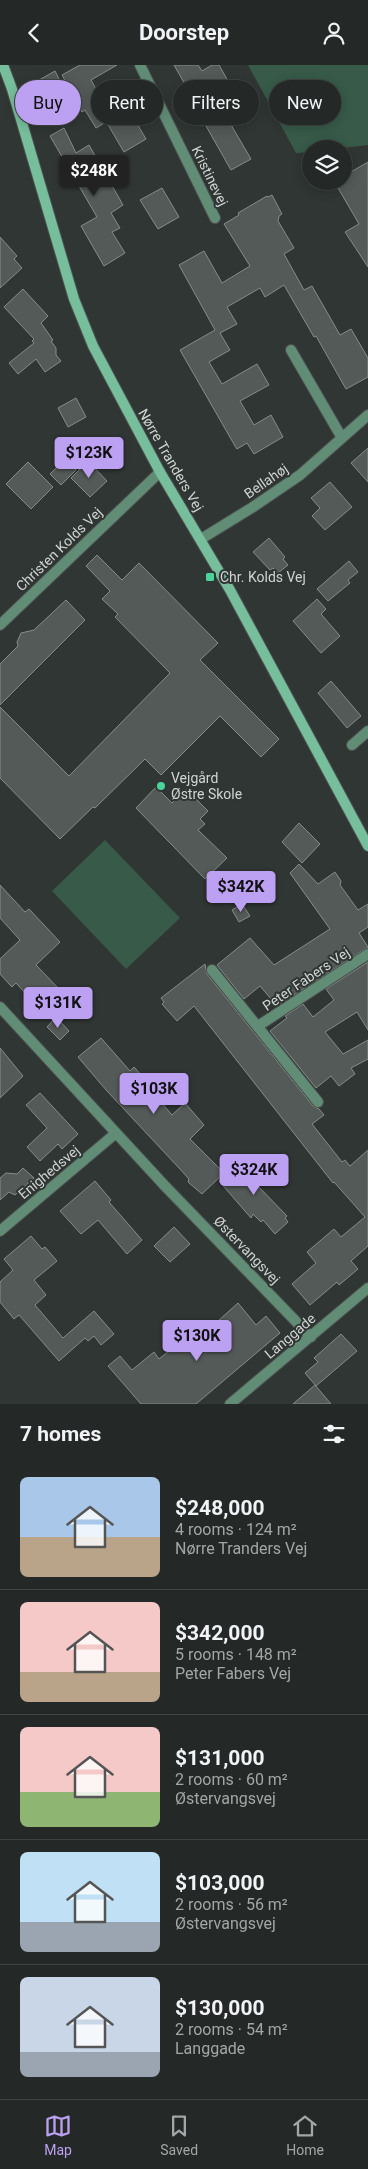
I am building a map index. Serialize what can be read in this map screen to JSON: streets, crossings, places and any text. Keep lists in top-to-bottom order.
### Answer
{
  "streets": {
    "street": [
      "Kristinevej",
      "Nørre Tranders Vej",
      "Bellahøj",
      "Christen Kolds Vej",
      "Peter Fabers Vej",
      "Enighedsvej",
      "Østervangsvej",
      "Langgade"
    ]
  },
  "crossings": [
    ["Nørre Tranders Vej", "Bellahøj"],
    ["Nørre Tranders Vej", "Christen Kolds Vej"],
    ["Enighedsvej", "Østervangsvej"],
    ["Østervangsvej", "Langgade"]
  ],
  "places": {
    "transit": ["Chr. Kolds Vej"],
    "other": ["Vejgård Østre Skole"]
  },
  "page": {
    "header": "Doorstep",
    "chip": [
      "Buy",
      "Rent",
      "Filters",
      "New"
    ],
    "price": [
      "$248K",
      "$123K",
      "$342K",
      "$131K",
      "$103K",
      "$324K",
      "$130K"
    ],
    "heading": "7 homes",
    "list": [
      {
        "name": "$248,000",
        "note": "4 rooms · 124 m² · Nørre Tranders Vej"
      },
      {
        "name": "$342,000",
        "note": "5 rooms · 148 m² · Peter Fabers Vej"
      },
      {
        "name": "$131,000",
        "note": "2 rooms · 60 m² · Østervangsvej"
      },
      {
        "name": "$103,000",
        "note": "2 rooms · 56 m² · Østervangsvej"
      },
      {
        "name": "$130,000",
        "note": "2 rooms · 54 m² · Langgade"
      }
    ],
    "tabs": ["Map", "Saved", "Home"]
  }
}
